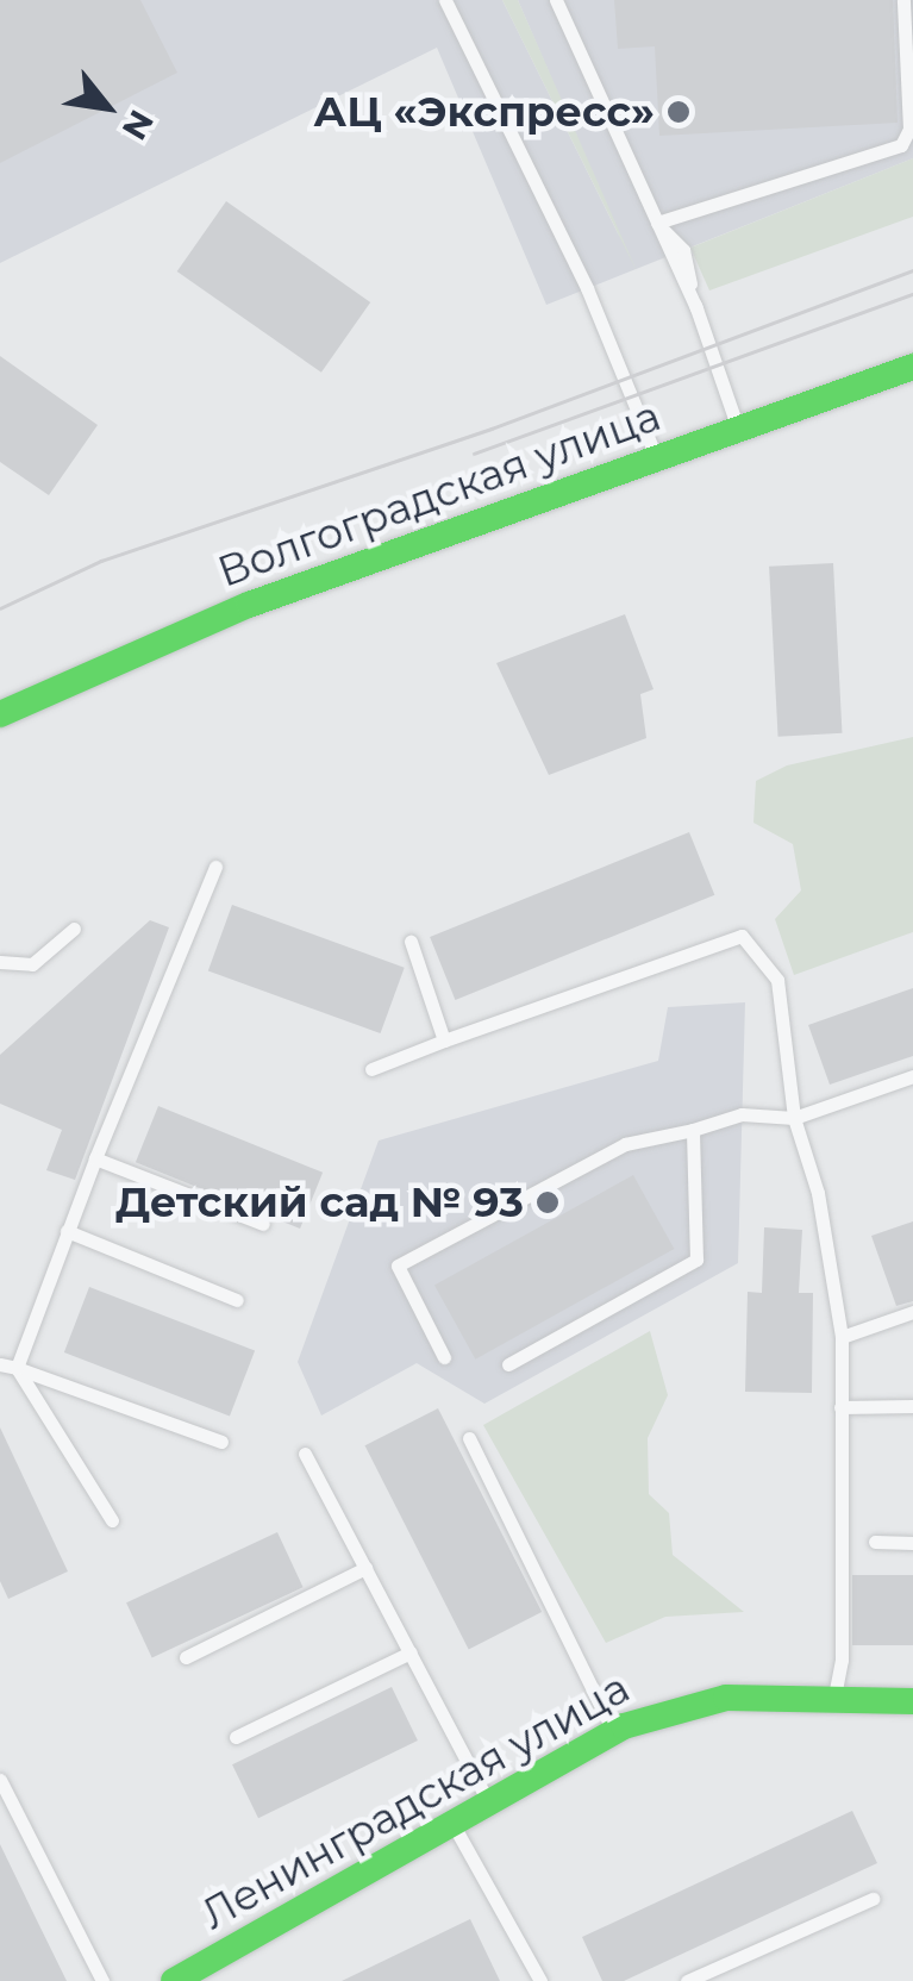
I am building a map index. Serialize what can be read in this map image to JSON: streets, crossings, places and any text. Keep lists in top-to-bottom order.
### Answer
{
  "streets": {
    "street": ["Волгоградская улица", "Ленинградская улица"]
  },
  "places": ["АЦ «Экспресс»", "Детский сад № 93"],
  "north": "bottom right"
}
